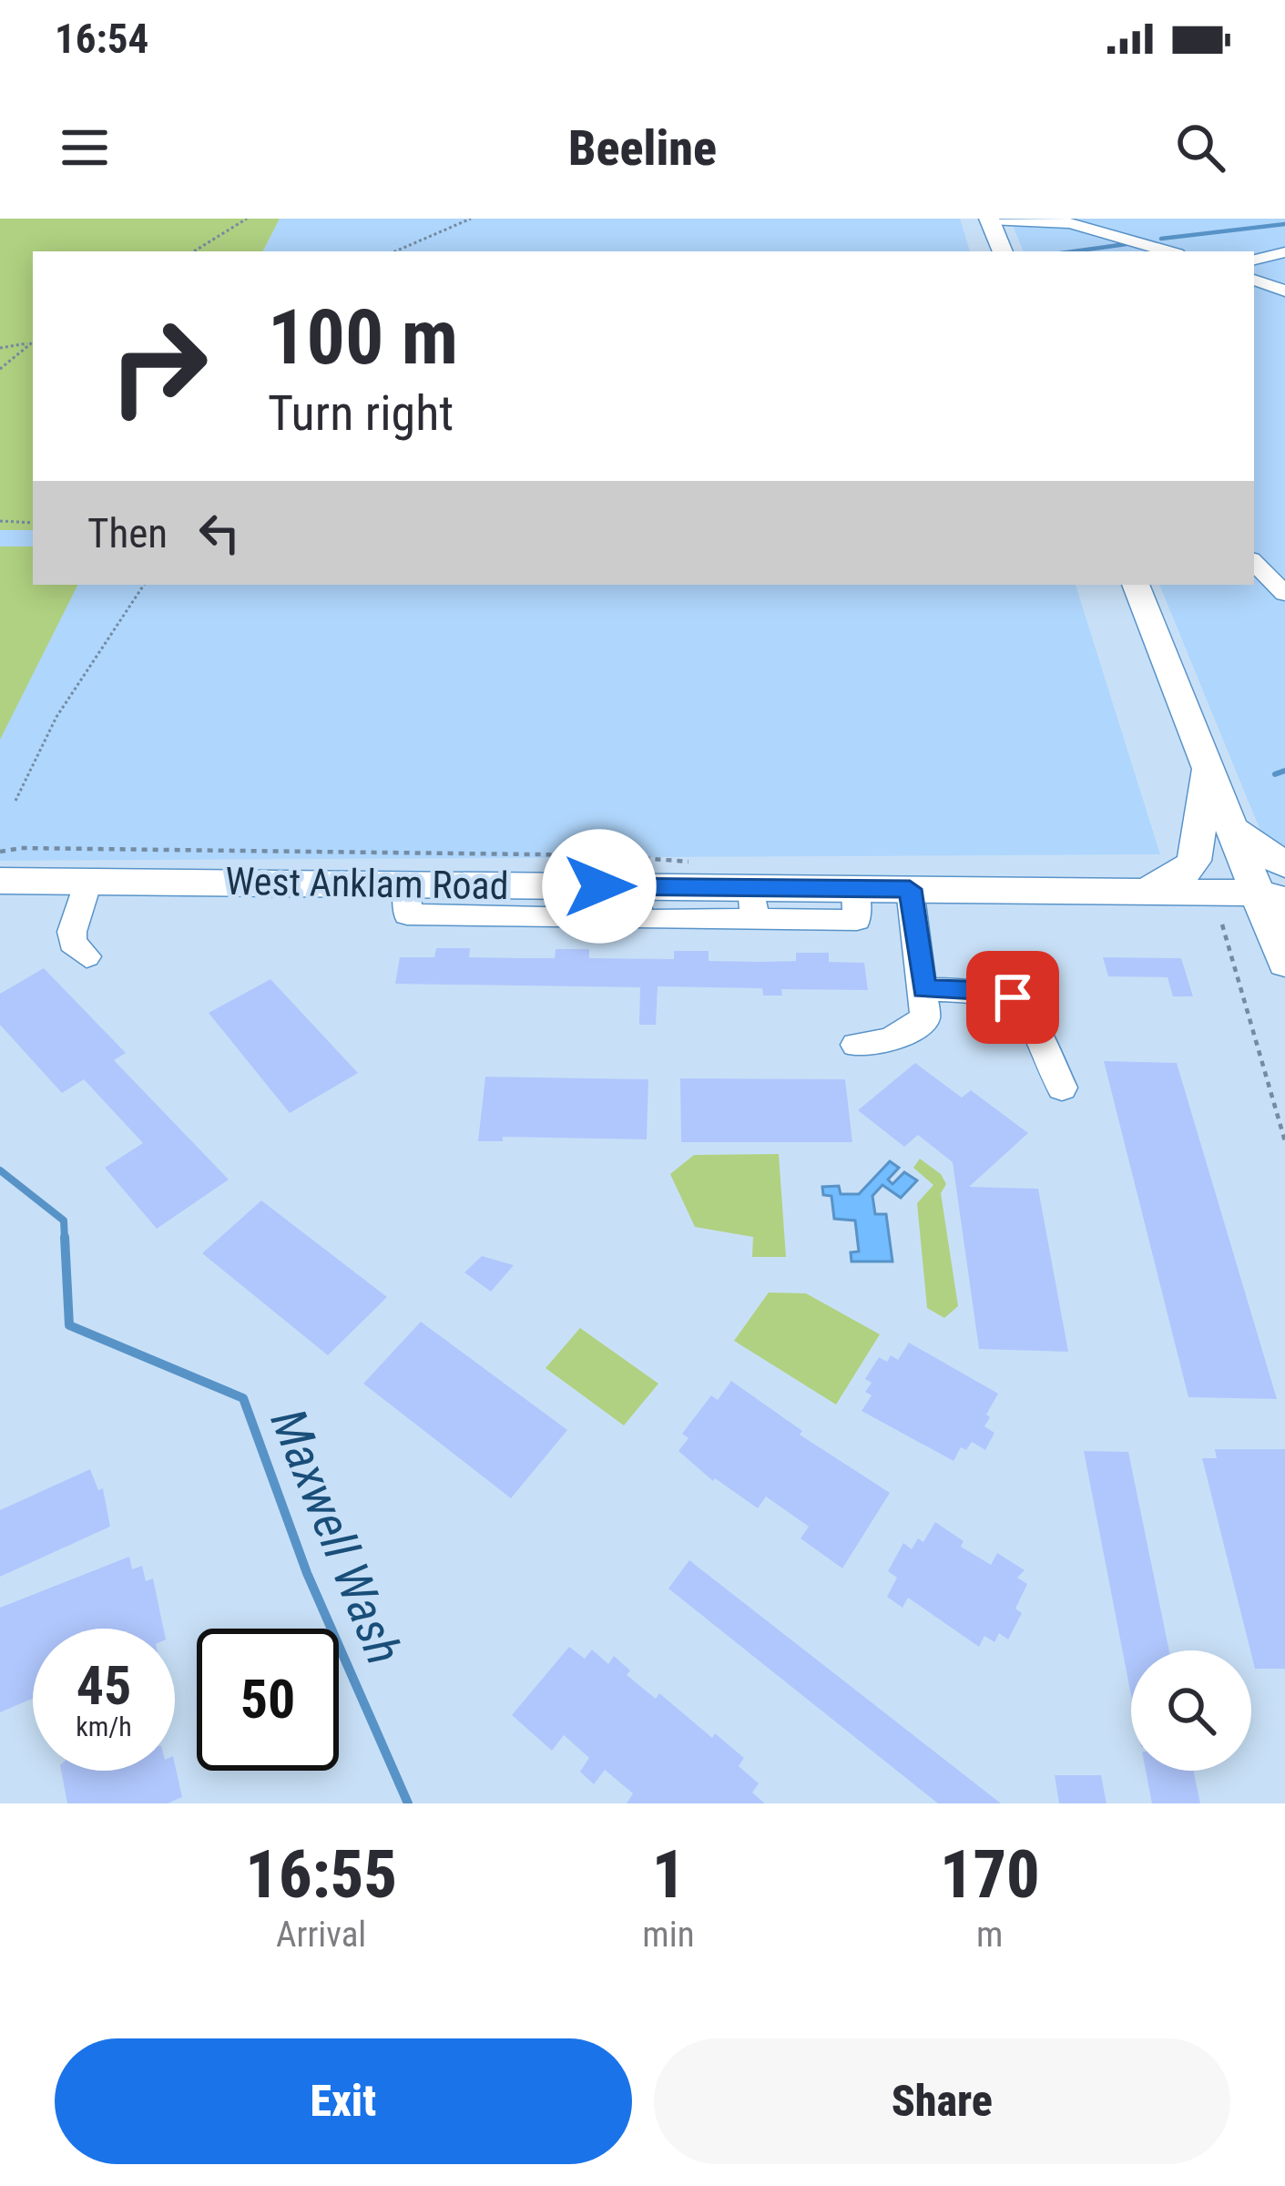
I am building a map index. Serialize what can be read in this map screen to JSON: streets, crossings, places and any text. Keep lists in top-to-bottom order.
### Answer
{
  "streets": {
    "main road": ["West Anklam Road"]
  },
  "water": ["Maxwell Wash"],
  "page": {
    "status": "16:54",
    "header": "Beeline",
    "turn": ["100 m", "Turn right"],
    "then": "Then",
    "speed": "45 km/h",
    "limit": "50",
    "eta": [
      "16:55",
      "Arrival",
      "1",
      "min",
      "170",
      "m"
    ],
    "buttons": ["Exit", "Share"]
  }
}
